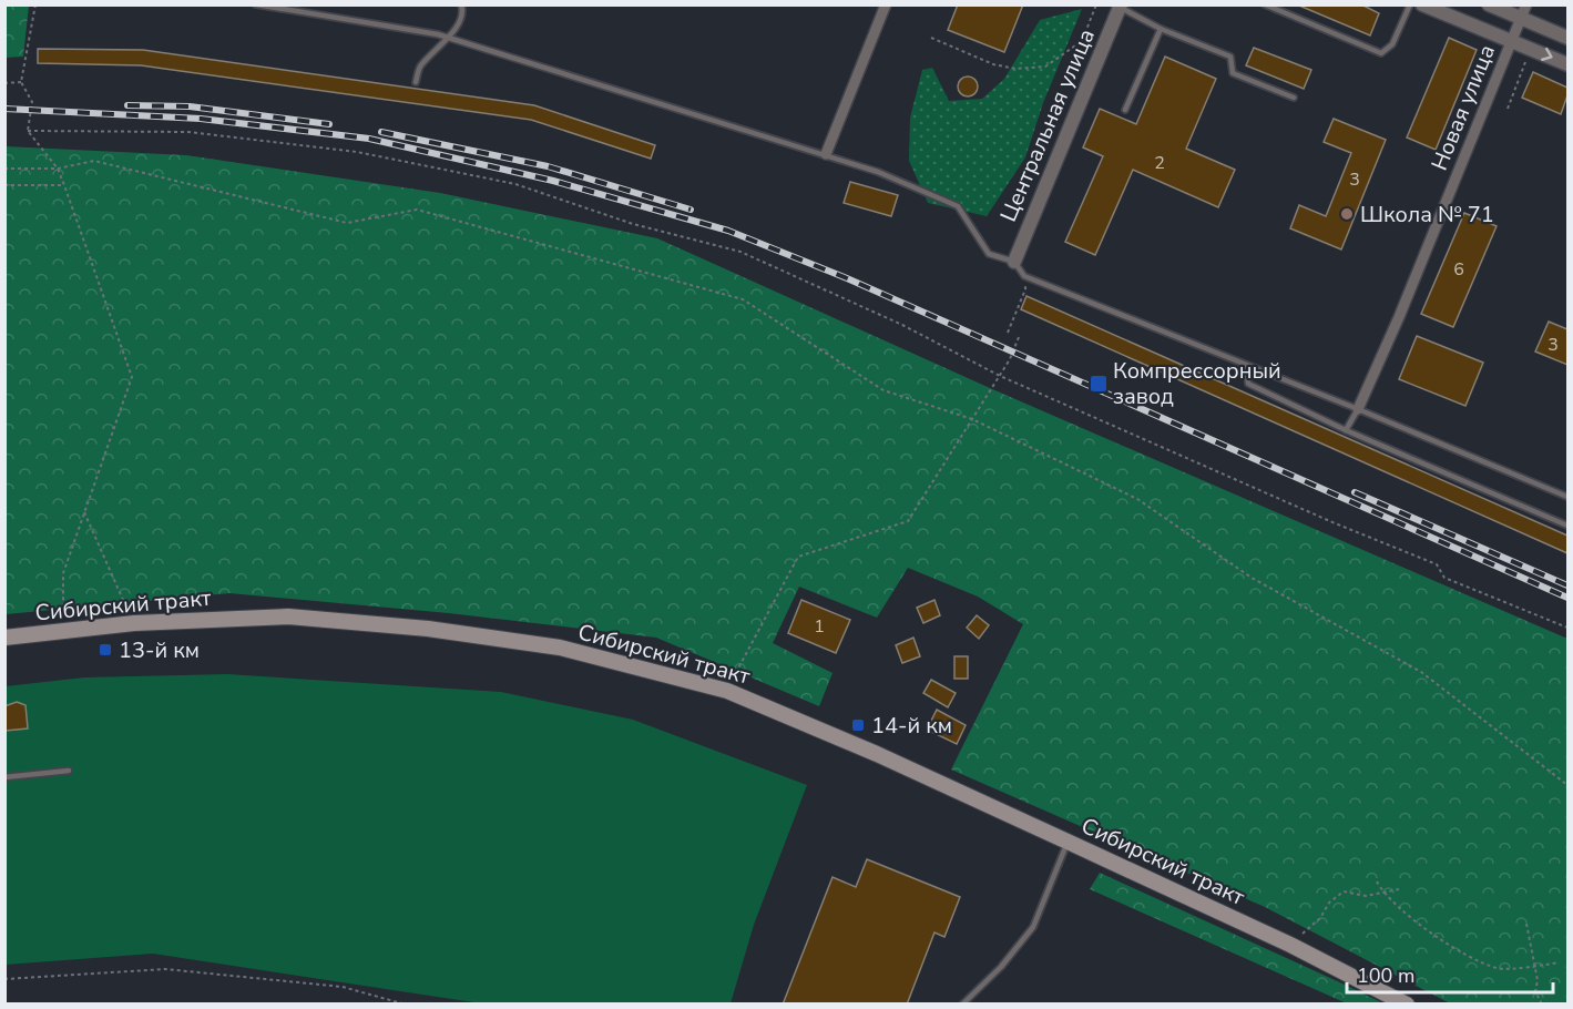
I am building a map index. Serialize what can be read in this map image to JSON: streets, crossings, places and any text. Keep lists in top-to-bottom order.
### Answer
{
  "streets": {
    "main road": ["Сибирский тракт"],
    "street": ["Новая улица", "Центральная улица"]
  },
  "places": {
    "other": ["Школа № 71"],
    "transit": ["Компрессорный завод", "13-й км", "14-й км"]
  },
  "house_numbers": [
    "2",
    "3",
    "6",
    "3",
    "1"
  ],
  "scale_bar": "100 m"
}
